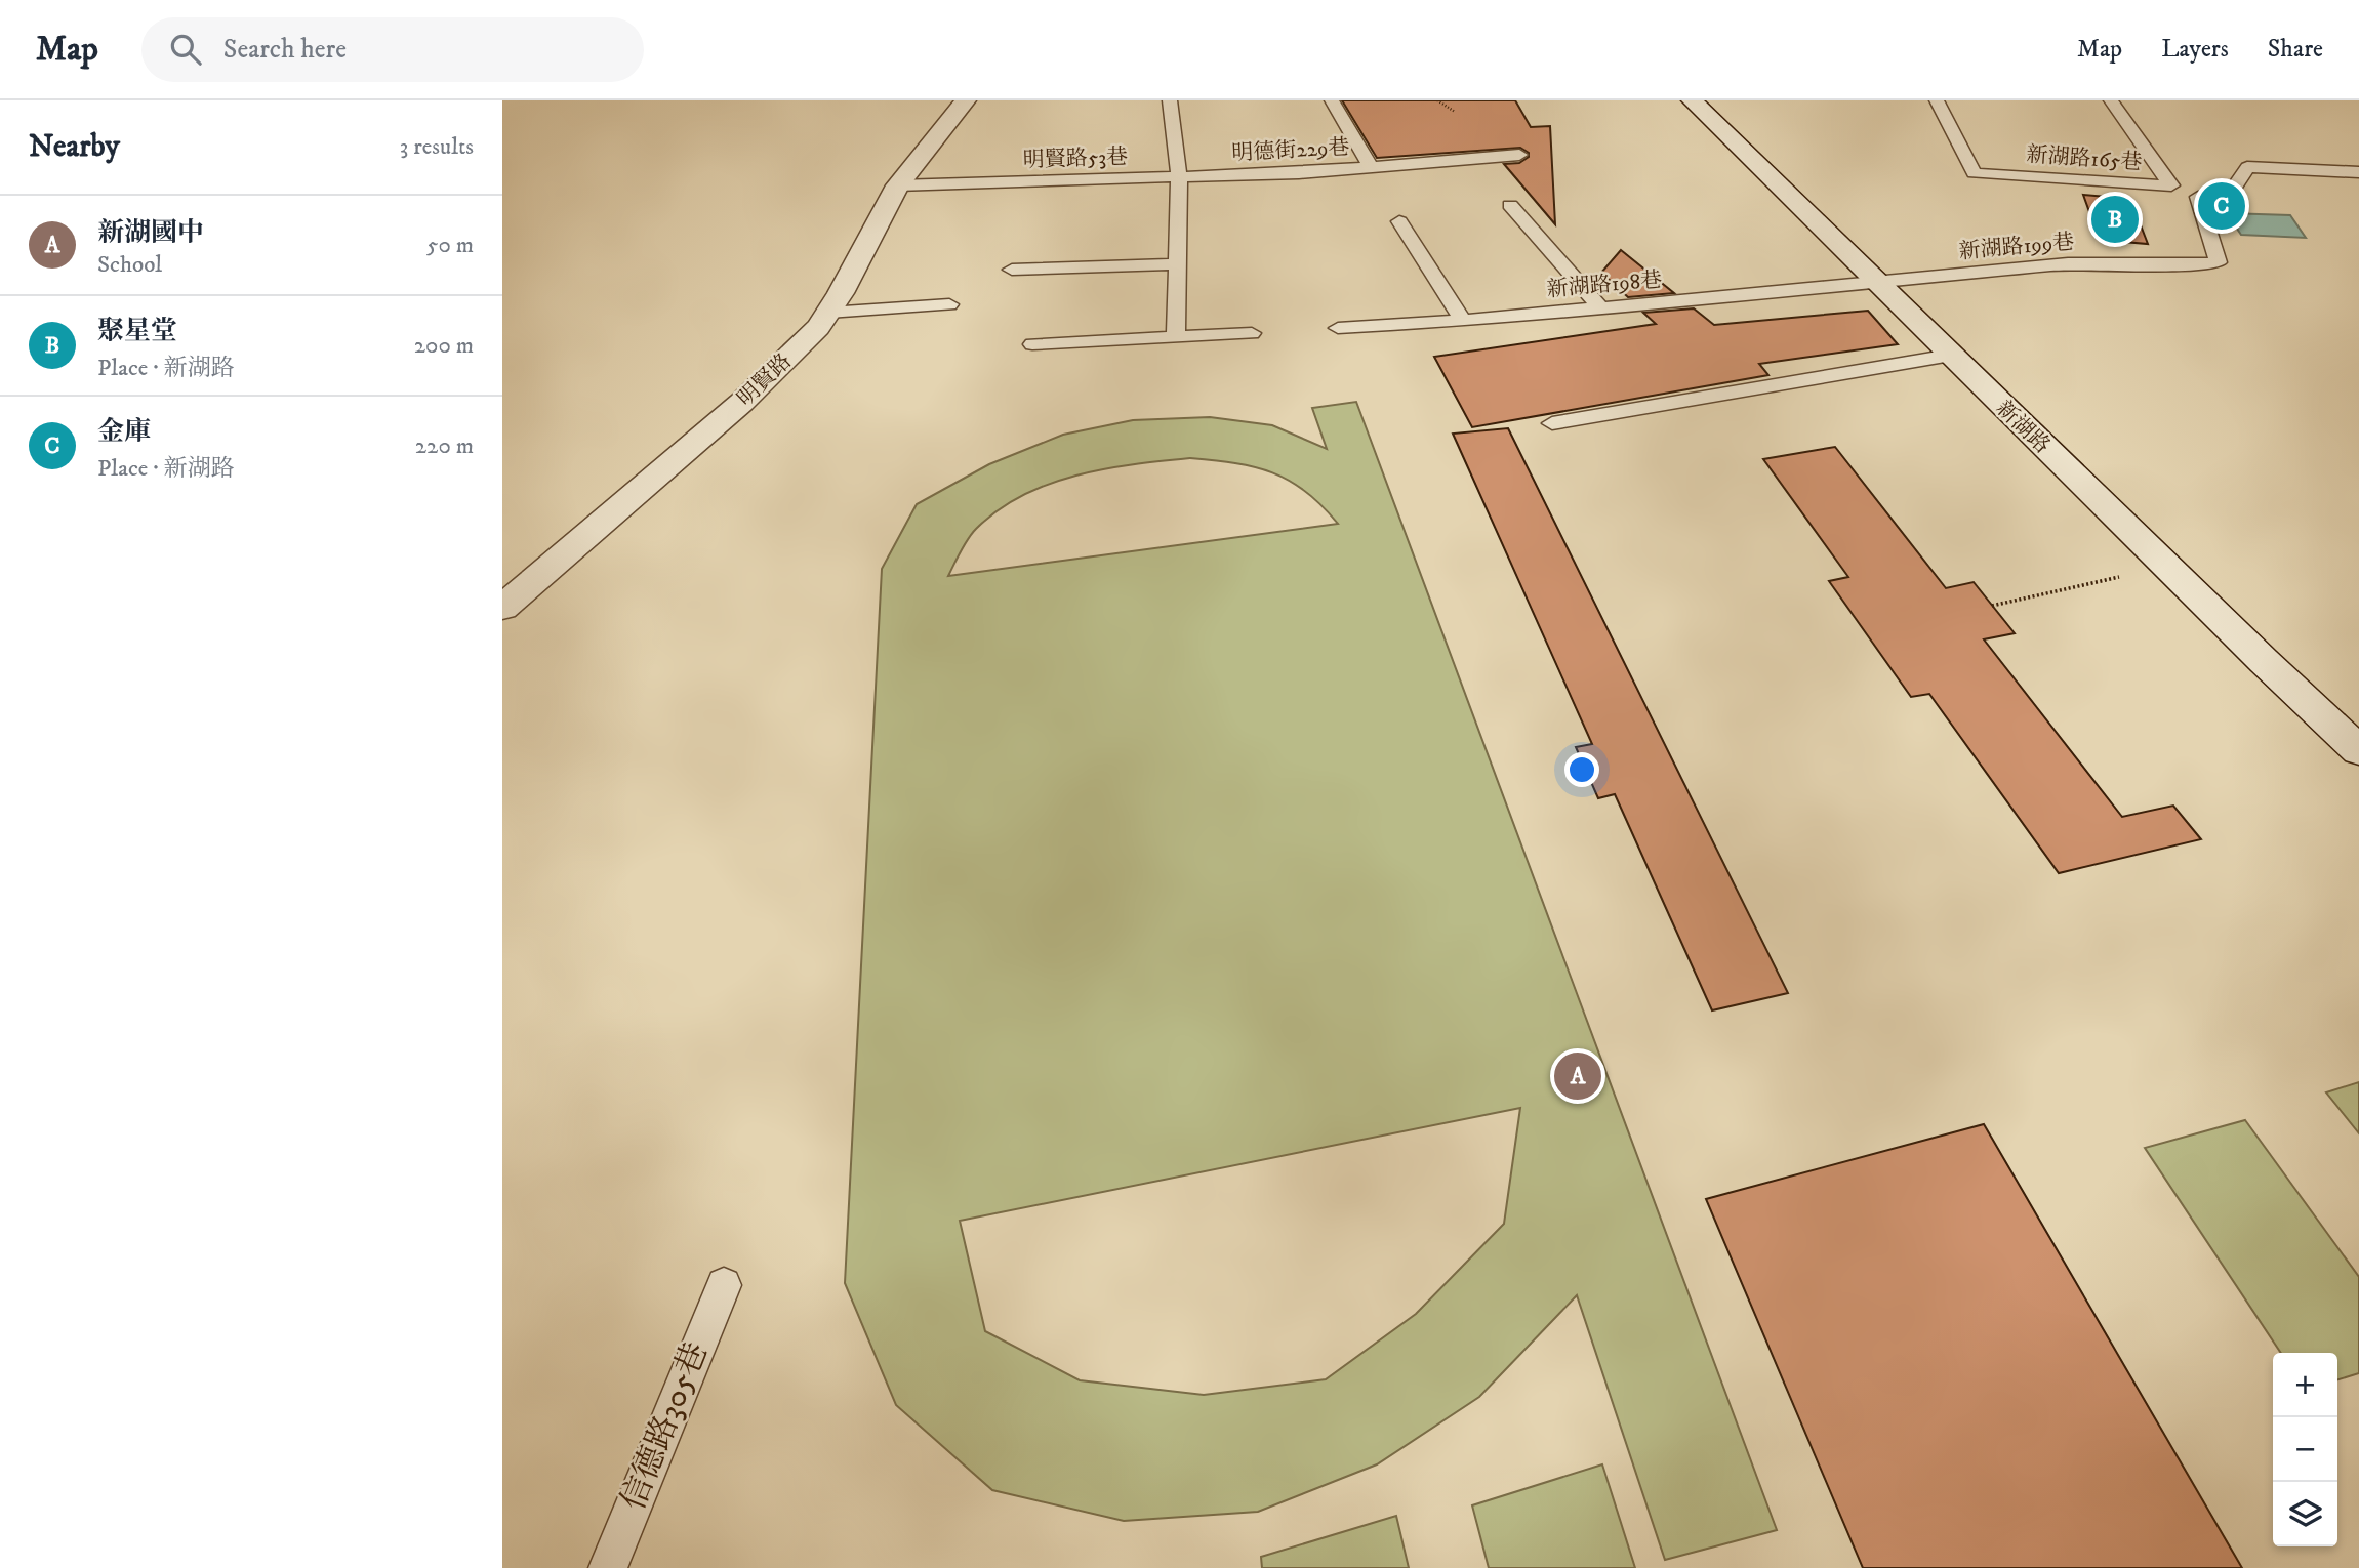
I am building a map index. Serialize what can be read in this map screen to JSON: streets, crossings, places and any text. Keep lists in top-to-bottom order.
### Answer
{
  "streets": {
    "street": ["明賢路", "新湖路"],
    "lane": [
      "明德街229巷",
      "明賢路53巷",
      "新湖路165巷",
      "新湖路199巷",
      "新湖路198巷",
      "信德路305巷"
    ]
  },
  "crossings": [
    ["明德街229巷", "明賢路53巷"],
    ["明賢路53巷", "明賢路"],
    ["新湖路199巷", "新湖路198巷"],
    ["新湖路199巷", "新湖路"],
    ["新湖路198巷", "新湖路"]
  ],
  "page": {
    "header": "Map",
    "search": "Search here",
    "nav": ["Map", "Layers", "Share"],
    "heading": ["Nearby", "3 results"],
    "pins": ["C", "B", "A"],
    "list": [
      {
        "mark": "A",
        "name": "新湖國中",
        "note": "School",
        "value": "50 m"
      },
      {
        "mark": "B",
        "name": "聚星堂",
        "note": "Place · 新湖路",
        "value": "200 m"
      },
      {
        "mark": "C",
        "name": "金庫",
        "note": "Place · 新湖路",
        "value": "220 m"
      }
    ],
    "map_buttons": ["+", "−"]
  }
}
